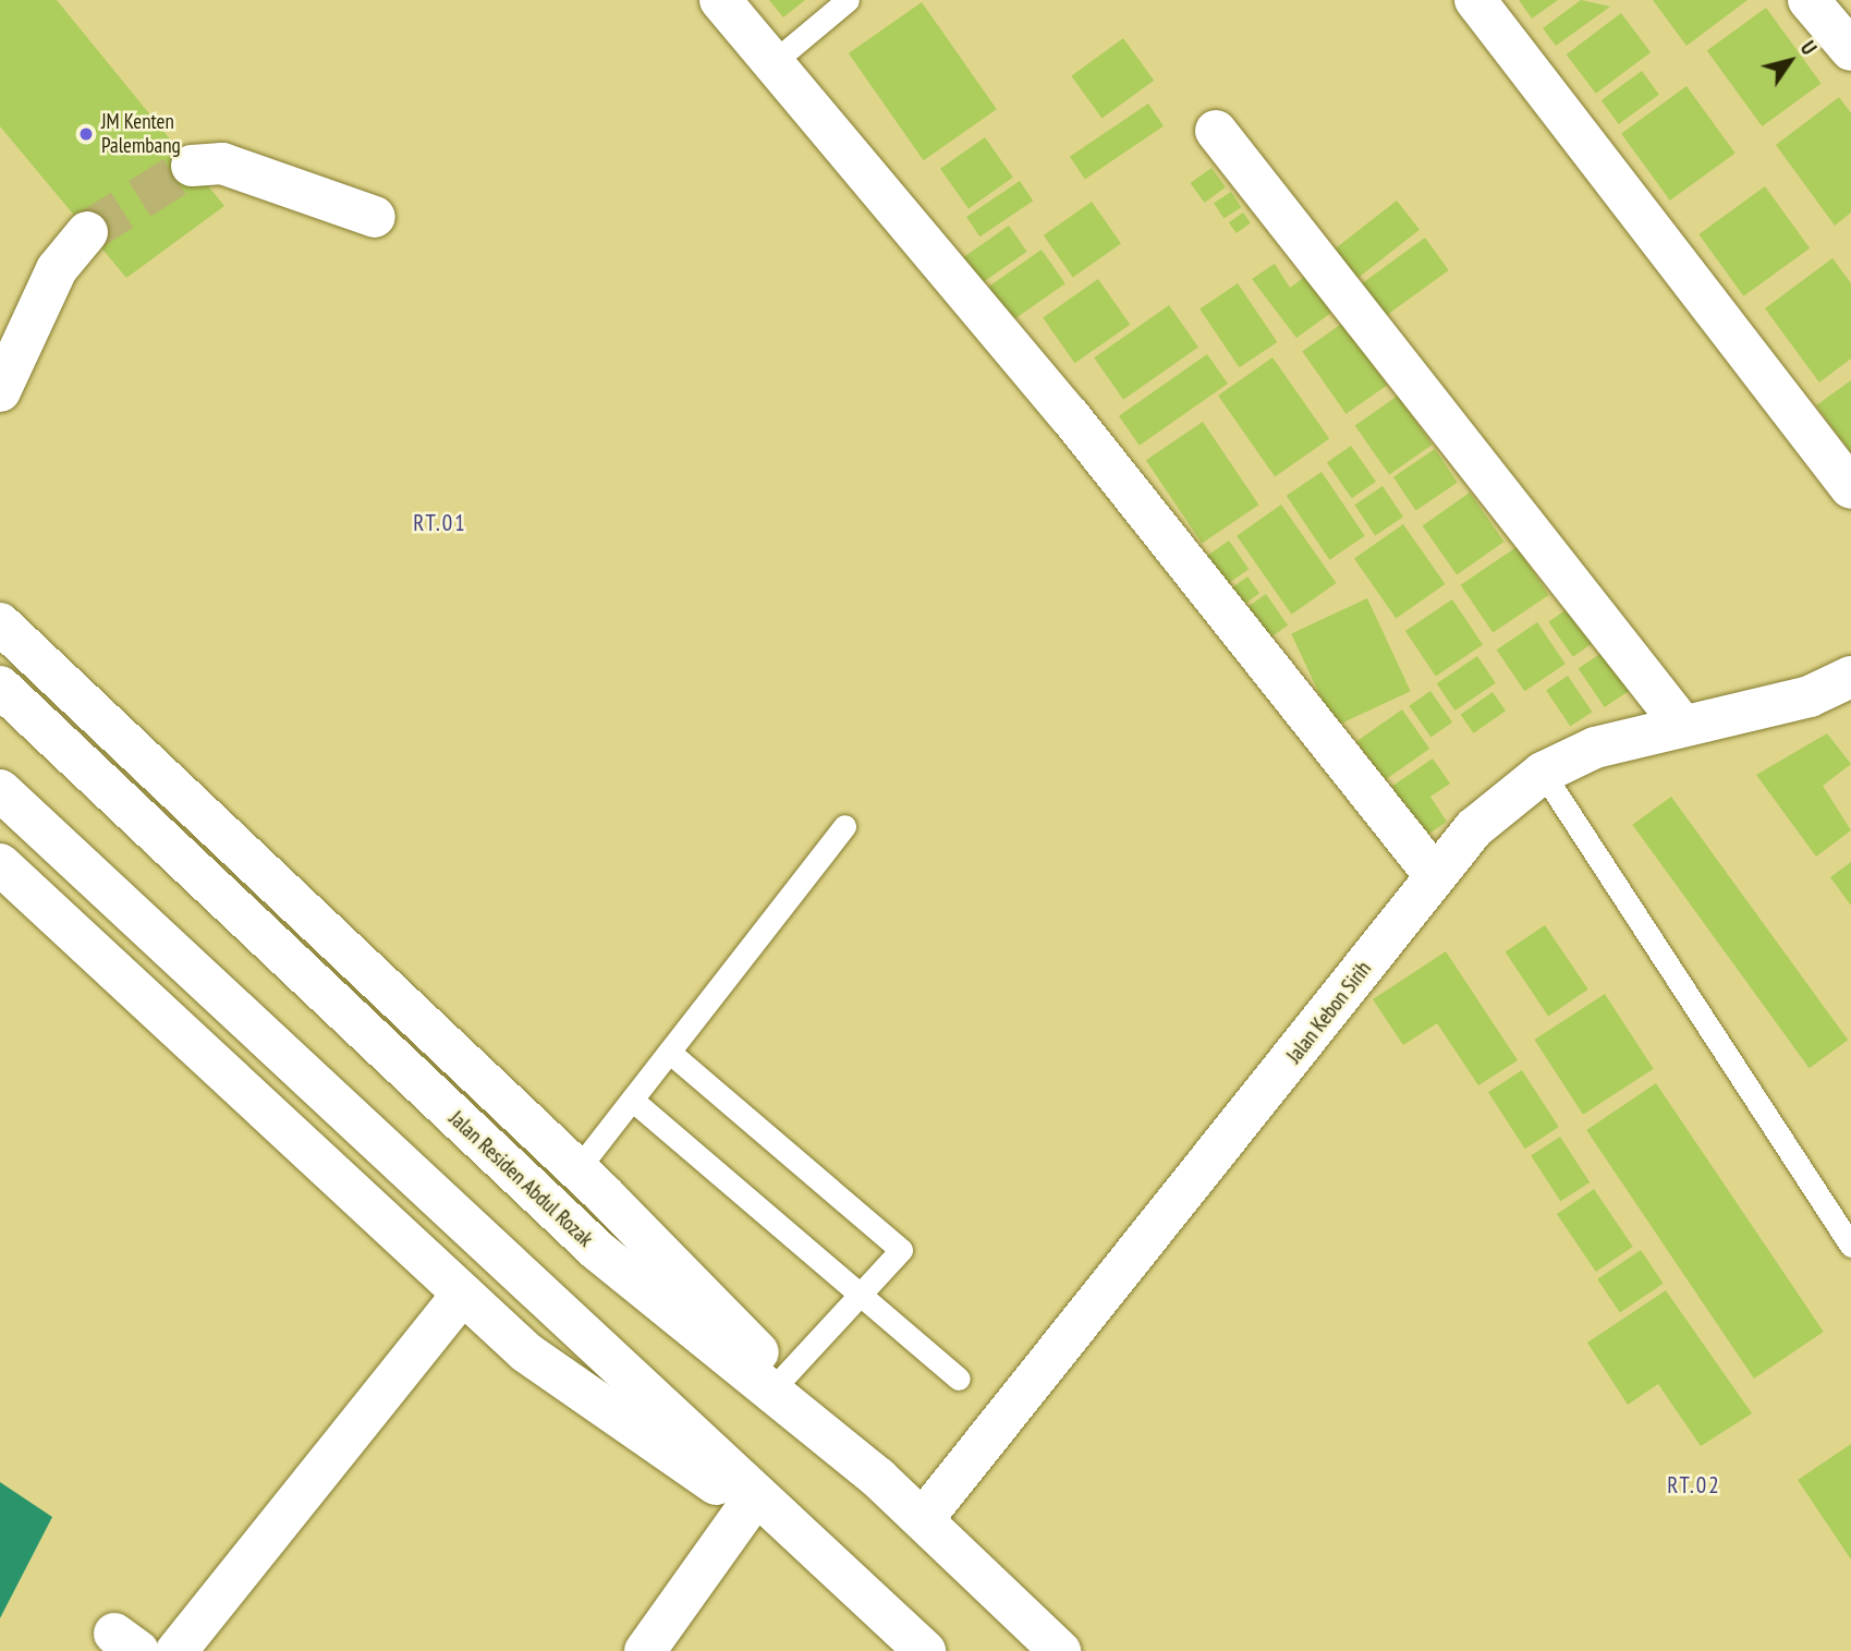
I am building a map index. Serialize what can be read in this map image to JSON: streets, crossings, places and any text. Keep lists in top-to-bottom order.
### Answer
{
  "streets": {
    "main road": ["Jalan Kebon Sirih", "Jalan Residen Abdul Rozak"]
  },
  "crossings": [
    ["Jalan Kebon Sirih", "Jalan Residen Abdul Rozak"]
  ],
  "districts": ["RT.01", "RT.02"],
  "places": ["JM Kenten Palembang"],
  "north": "top right"
}
